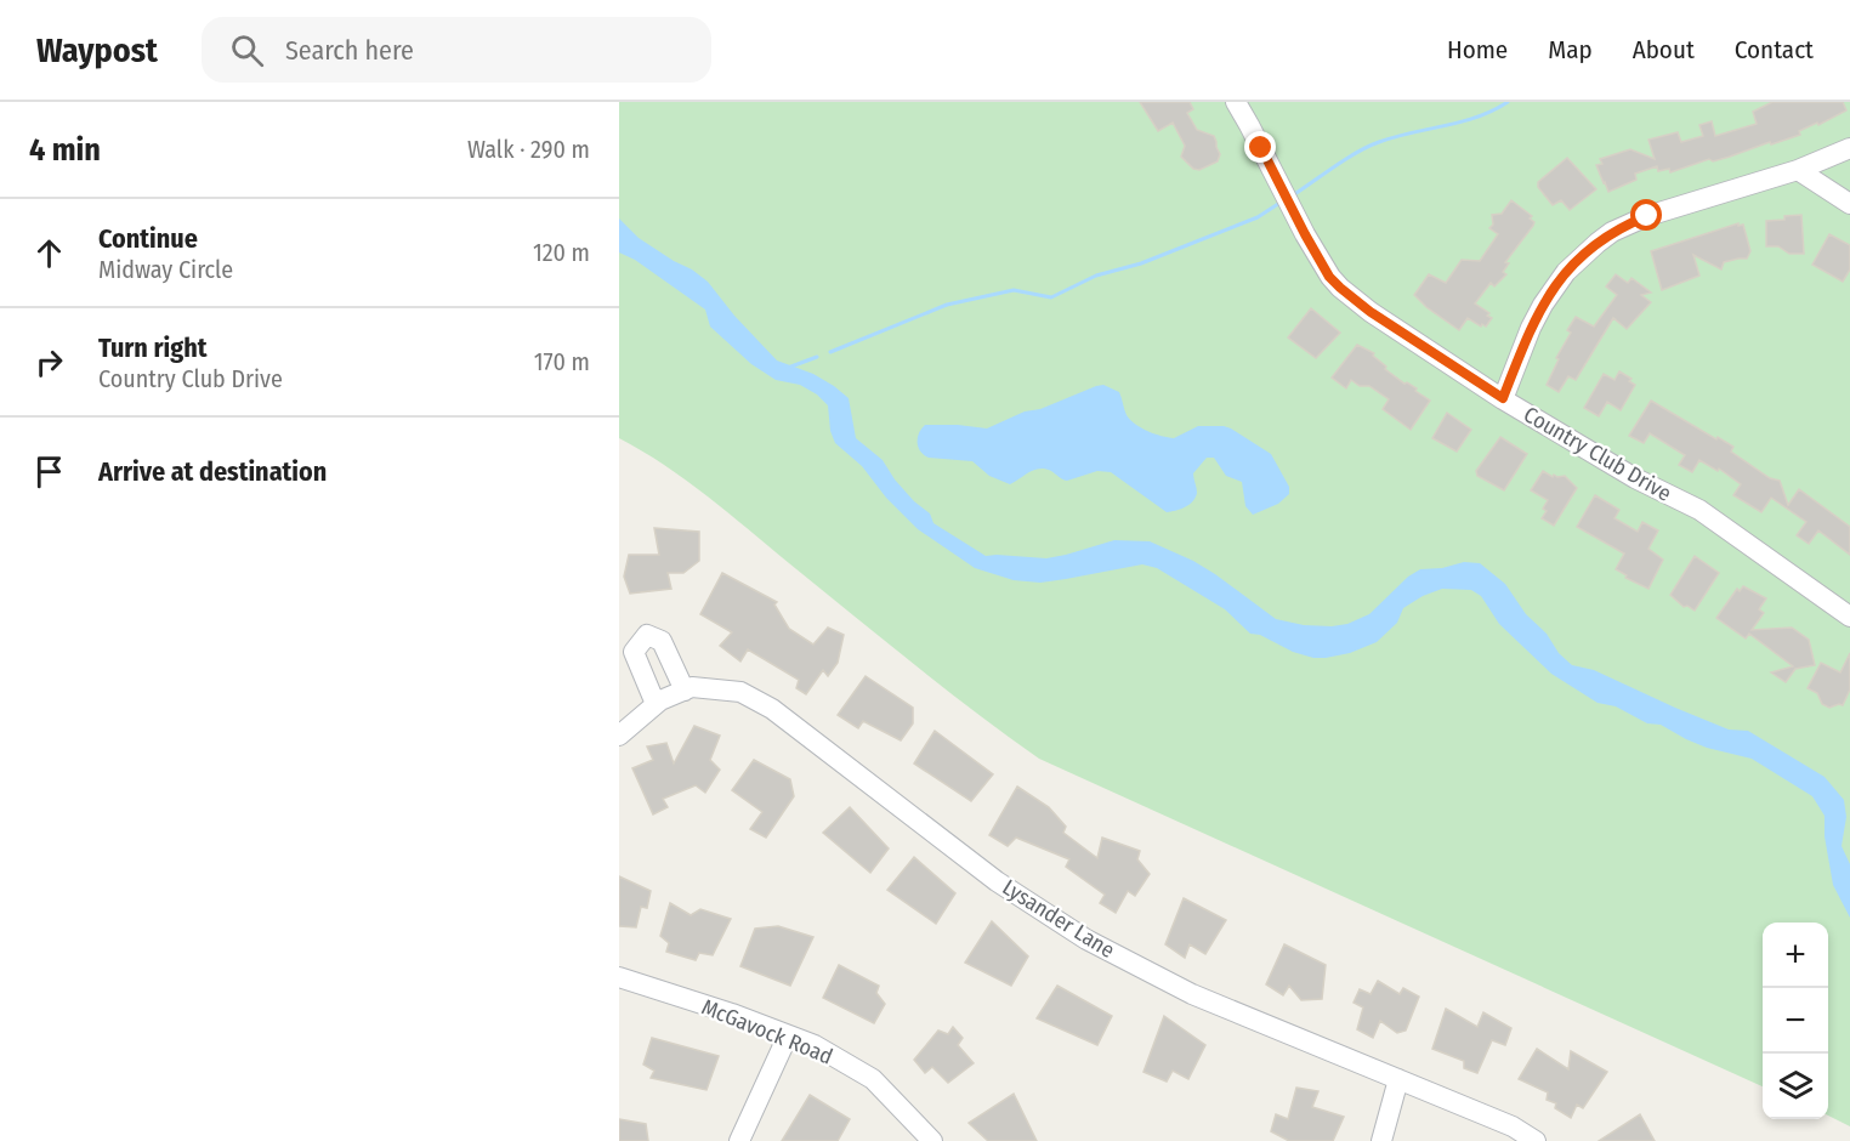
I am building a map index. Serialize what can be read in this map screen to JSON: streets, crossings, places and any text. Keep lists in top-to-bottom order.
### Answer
{
  "streets": {
    "street": ["Country Club Drive", "Lysander Lane", "McGavock Road"]
  },
  "page": {
    "header": "Waypost",
    "search": "Search here",
    "nav": [
      "Home",
      "Map",
      "About",
      "Contact"
    ],
    "heading": ["4 min", "Walk · 290 m"],
    "list": [
      ["Continue", "Midway Circle", "120 m"],
      ["Turn right", "Country Club Drive", "170 m"],
      "Arrive at destination"
    ],
    "map_buttons": ["+", "−"]
  }
}
